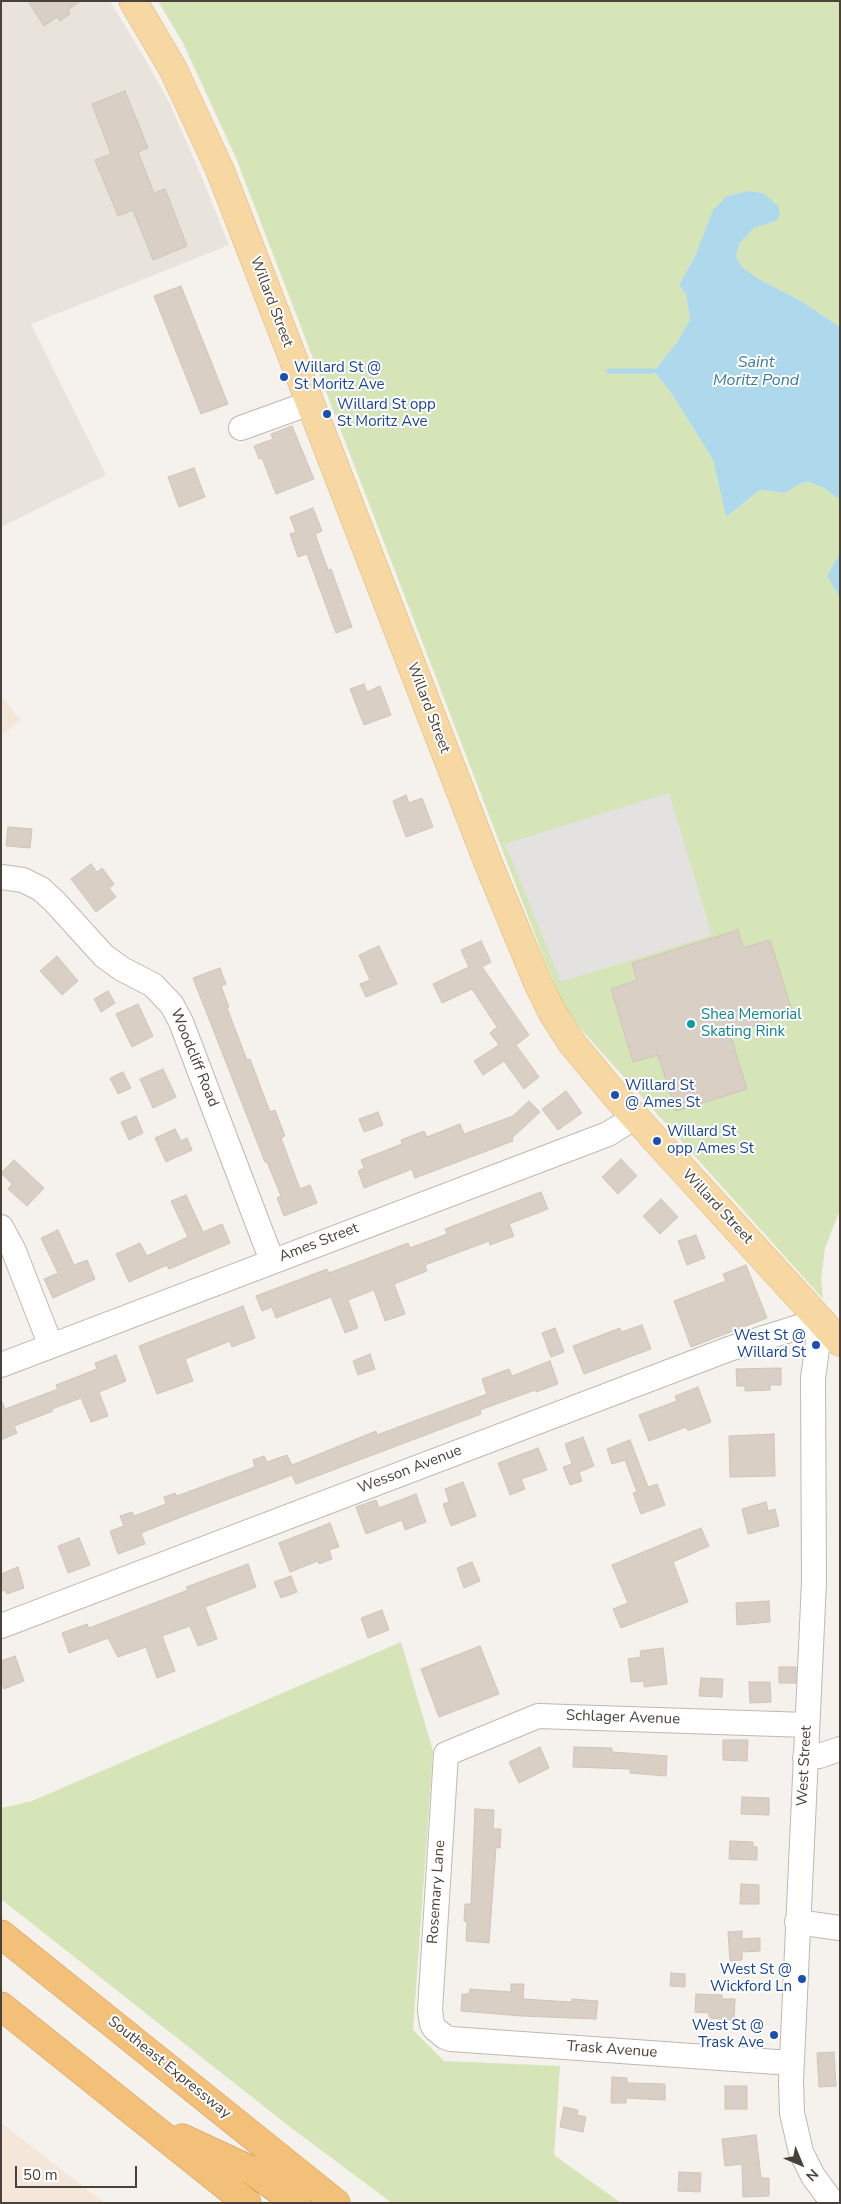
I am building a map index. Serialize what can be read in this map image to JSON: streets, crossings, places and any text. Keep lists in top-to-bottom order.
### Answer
{
  "streets": {
    "highway": ["Southeast Expressway"],
    "main road": ["Willard Street"],
    "street": [
      "Woodcliff Road",
      "Ames Street",
      "Wesson Avenue",
      "Schlager Avenue",
      "West Street",
      "Rosemary Lane",
      "Trask Avenue"
    ]
  },
  "crossings": [
    ["Willard Street", "Ames Street"],
    ["Willard Street", "Wesson Avenue"],
    ["Willard Street", "West Street"],
    ["Woodcliff Road", "Ames Street"],
    ["Wesson Avenue", "West Street"],
    ["Schlager Avenue", "West Street"],
    ["Schlager Avenue", "Rosemary Lane"],
    ["West Street", "Trask Avenue"],
    ["Rosemary Lane", "Trask Avenue"]
  ],
  "water": ["Saint Moritz Pond"],
  "places": [
    "Willard St @ St Moritz Ave",
    "Willard St opp St Moritz Ave",
    "Shea Memorial Skating Rink",
    "Willard St @ Ames St",
    "Willard St opp Ames St",
    "West St @ Willard St",
    "West St @ Wickford Ln",
    "West St @ Trask Ave"
  ],
  "scale_bar": "50 m",
  "north": "bottom right"
}
